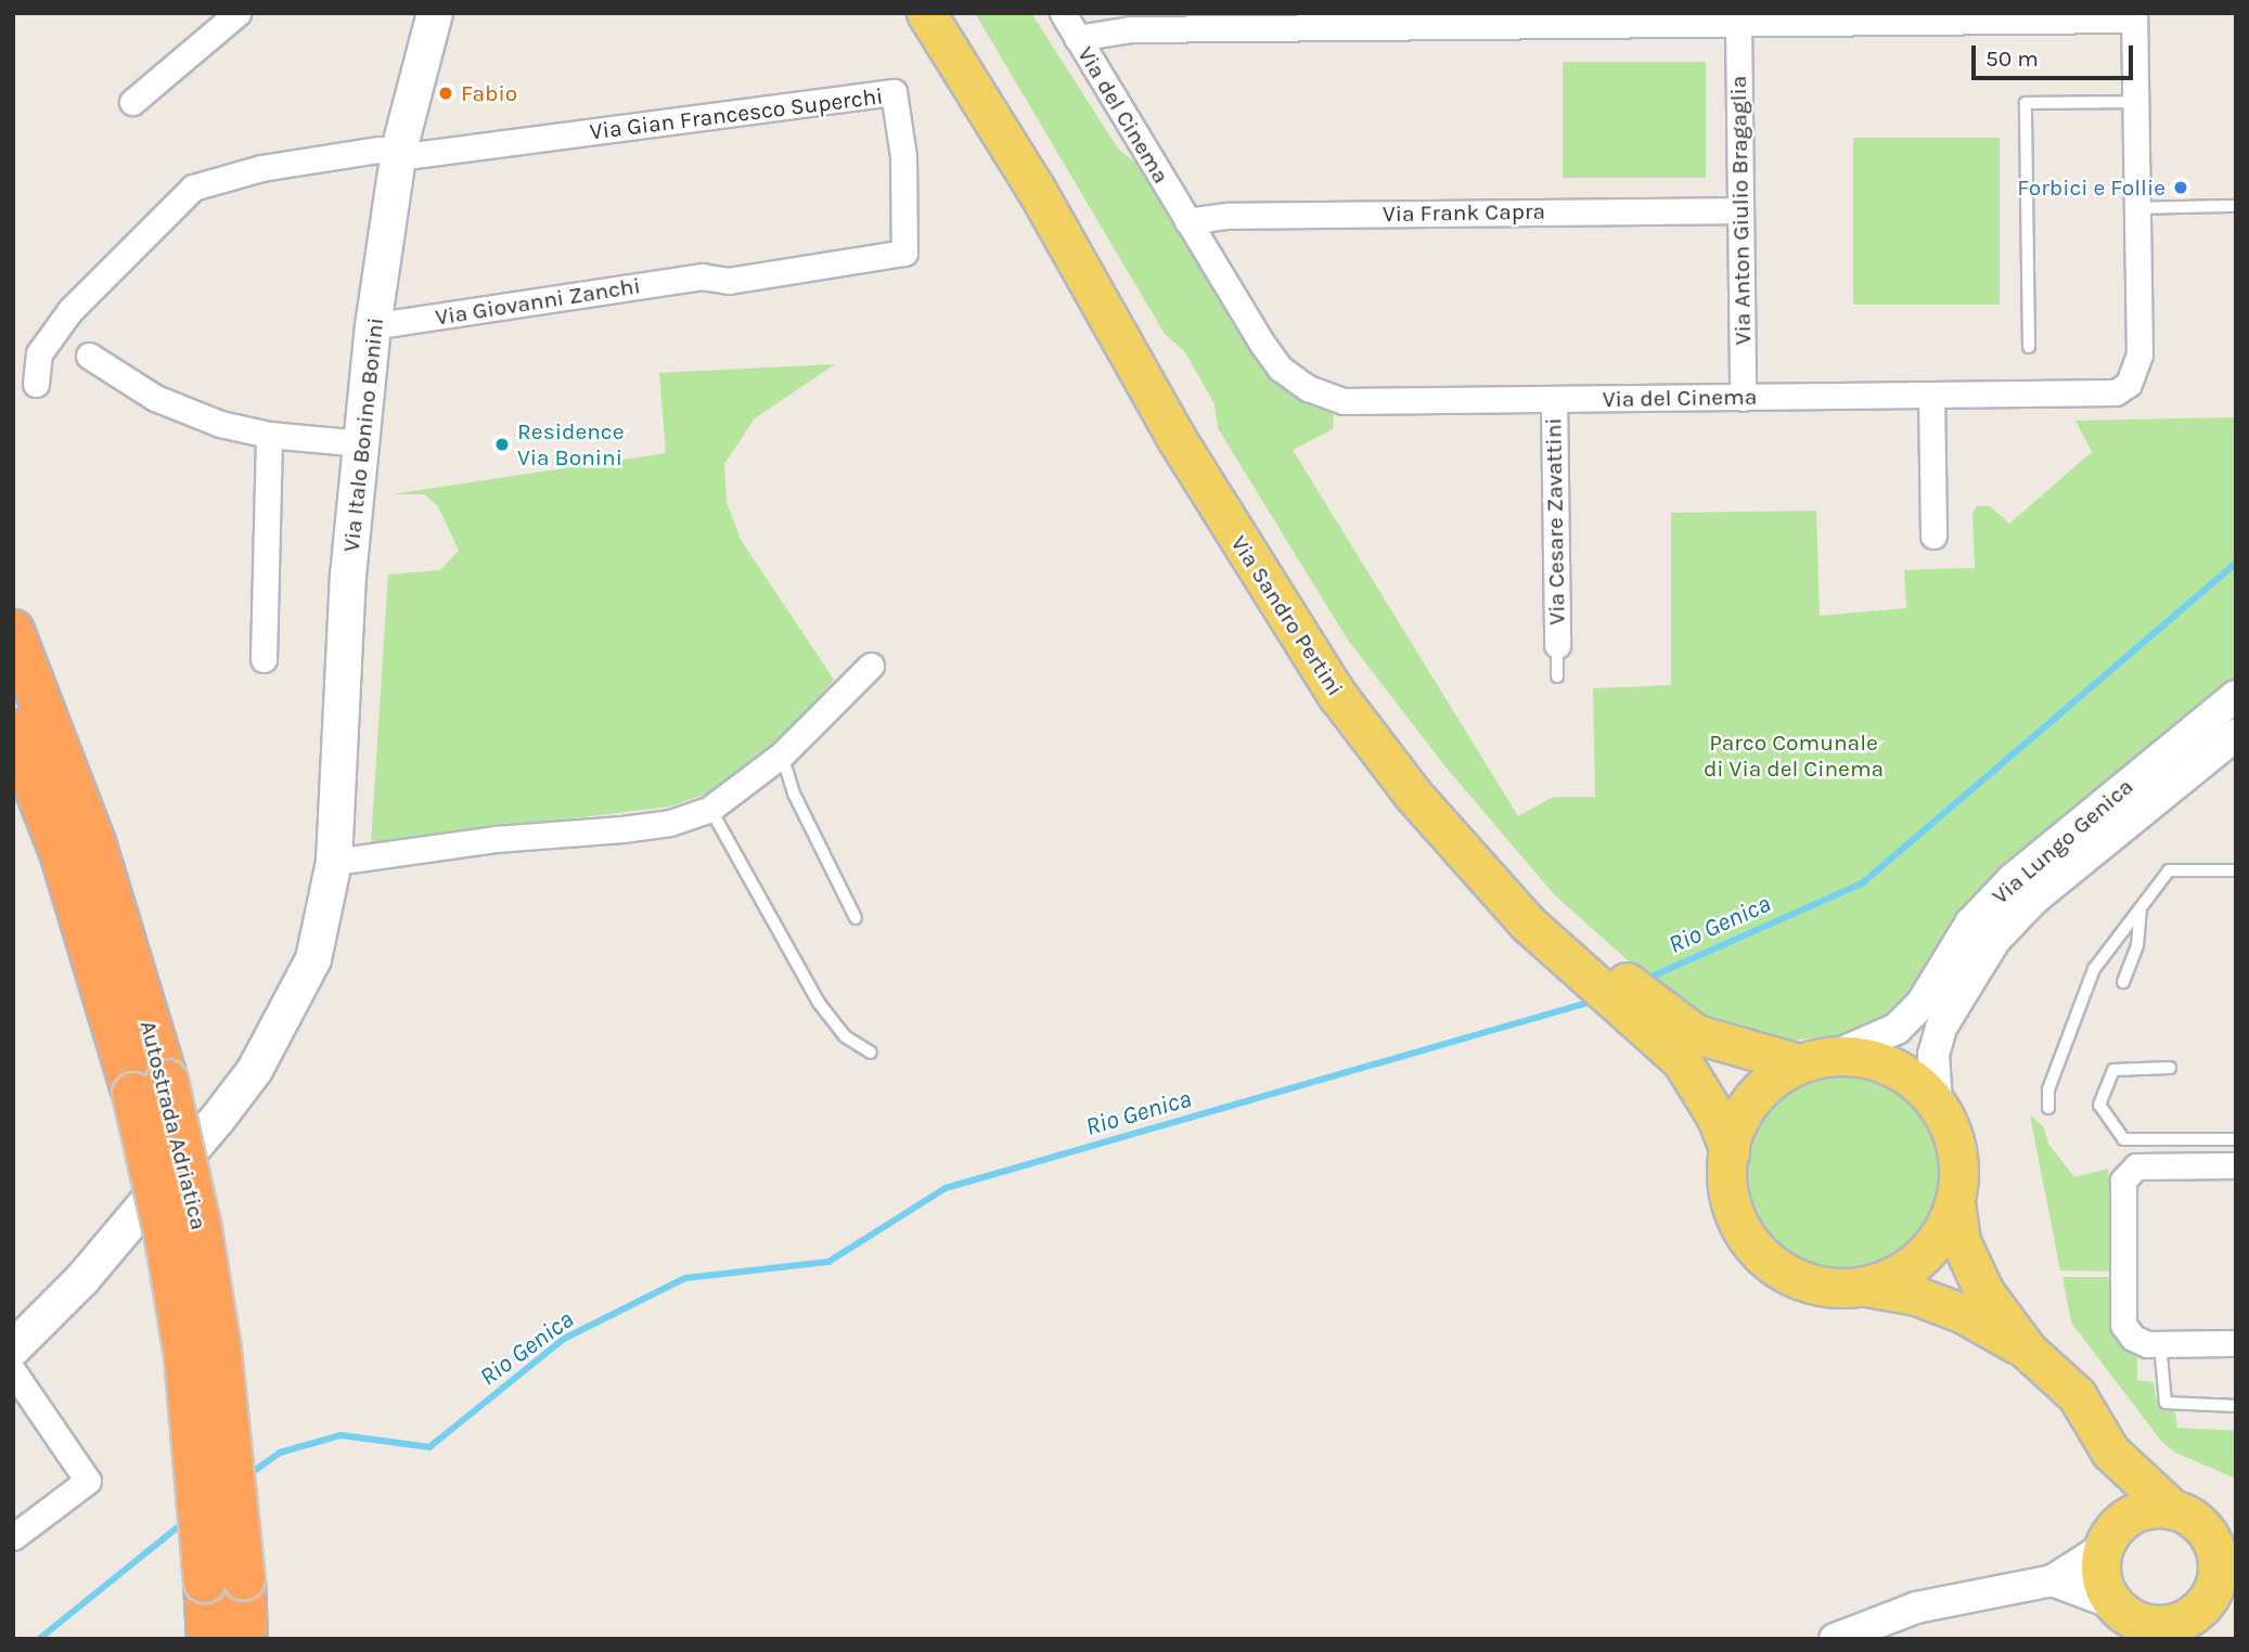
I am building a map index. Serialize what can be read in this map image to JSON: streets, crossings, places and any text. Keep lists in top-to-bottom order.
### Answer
{
  "streets": {
    "highway": ["Autostrada Adriatica"],
    "main road": ["Via Italo Bonino Bonini", "Via Sandro Pertini"],
    "street": [
      "Via Gian Francesco Superchi",
      "Via del Cinema",
      "Via Anton Giulio Bragaglia",
      "Via Frank Capra",
      "Via Giovanni Zanchi",
      "Via Cesare Zavattini",
      "Via Lungo Genica"
    ]
  },
  "crossings": [
    ["Via Gian Francesco Superchi", "Via Giovanni Zanchi"],
    ["Via Gian Francesco Superchi", "Via Italo Bonino Bonini"],
    ["Via del Cinema", "Via Anton Giulio Bragaglia"],
    ["Via del Cinema", "Via Frank Capra"],
    ["Via del Cinema", "Via Cesare Zavattini"],
    ["Via Anton Giulio Bragaglia", "Via Frank Capra"],
    ["Via Giovanni Zanchi", "Via Italo Bonino Bonini"],
    ["Via Sandro Pertini", "Via Lungo Genica"]
  ],
  "water": ["Rio Genica"],
  "parks": ["Parco Comunale di Via del Cinema"],
  "places": ["Fabio", "Forbici e Follie", "Residence Via Bonini"],
  "scale_bar": "50 m"
}
